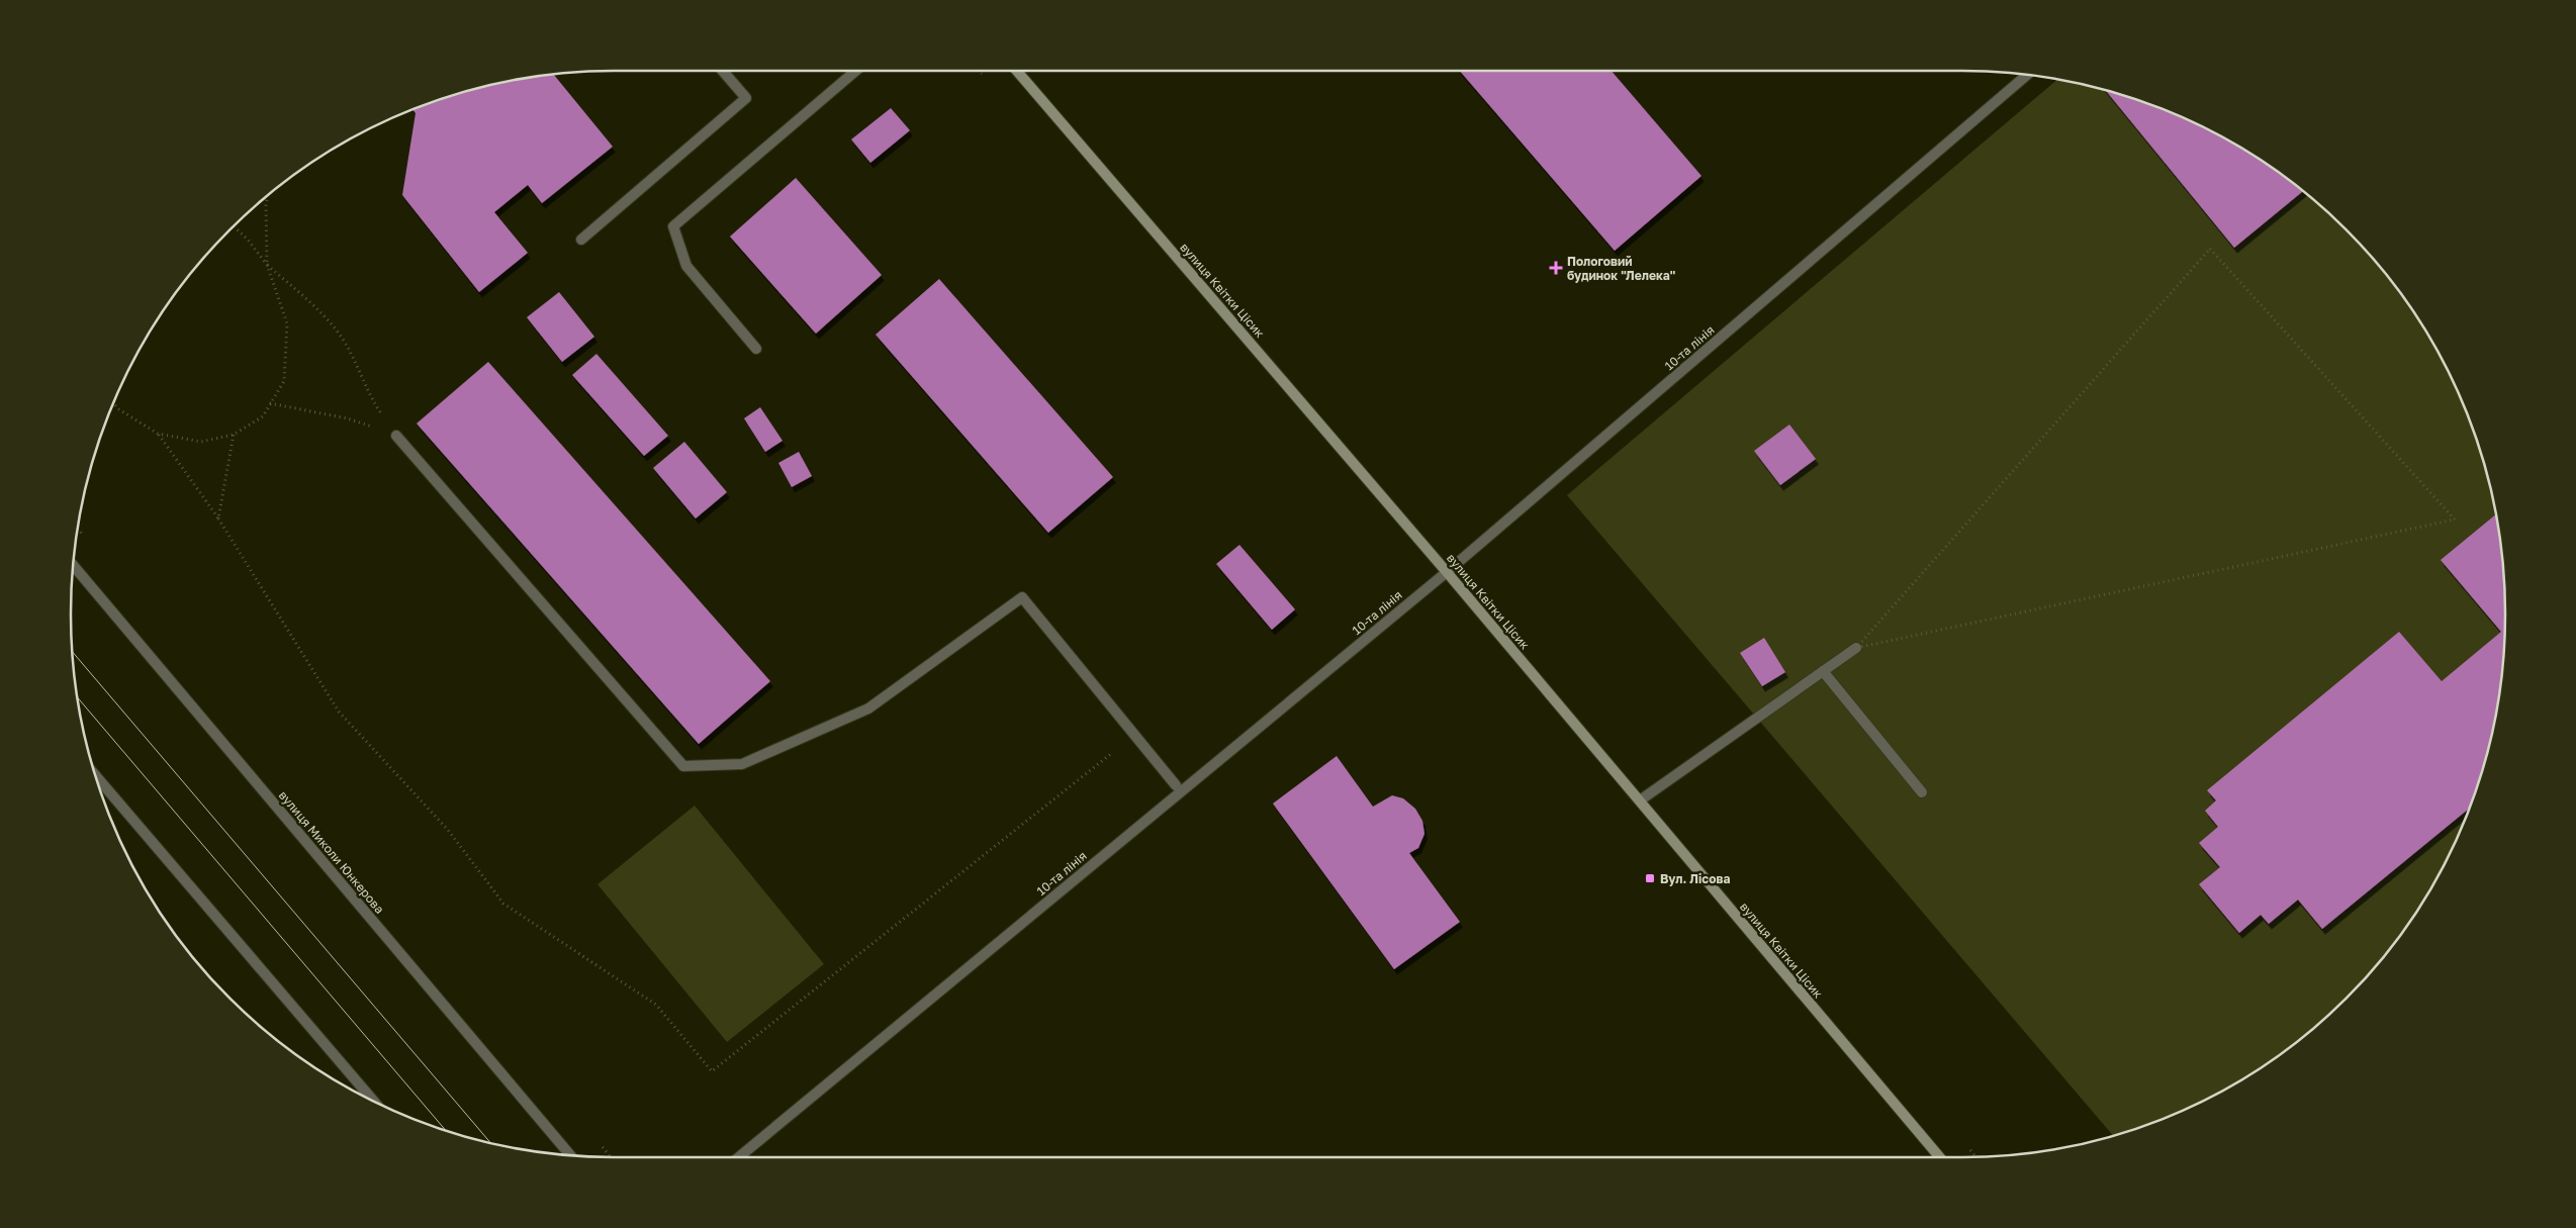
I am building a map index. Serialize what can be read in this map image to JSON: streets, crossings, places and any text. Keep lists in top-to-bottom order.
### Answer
{
  "streets": {
    "street": ["вулиця Квітки Цісик", "10-та лінія", "вулиця Миколи Юнкерова"]
  },
  "crossings": [
    ["вулиця Квітки Цісик", "10-та лінія"]
  ],
  "places": {
    "health": ["Пологовий будинок \"Лелека\""],
    "transit": ["Вул. Лісова"]
  }
}
